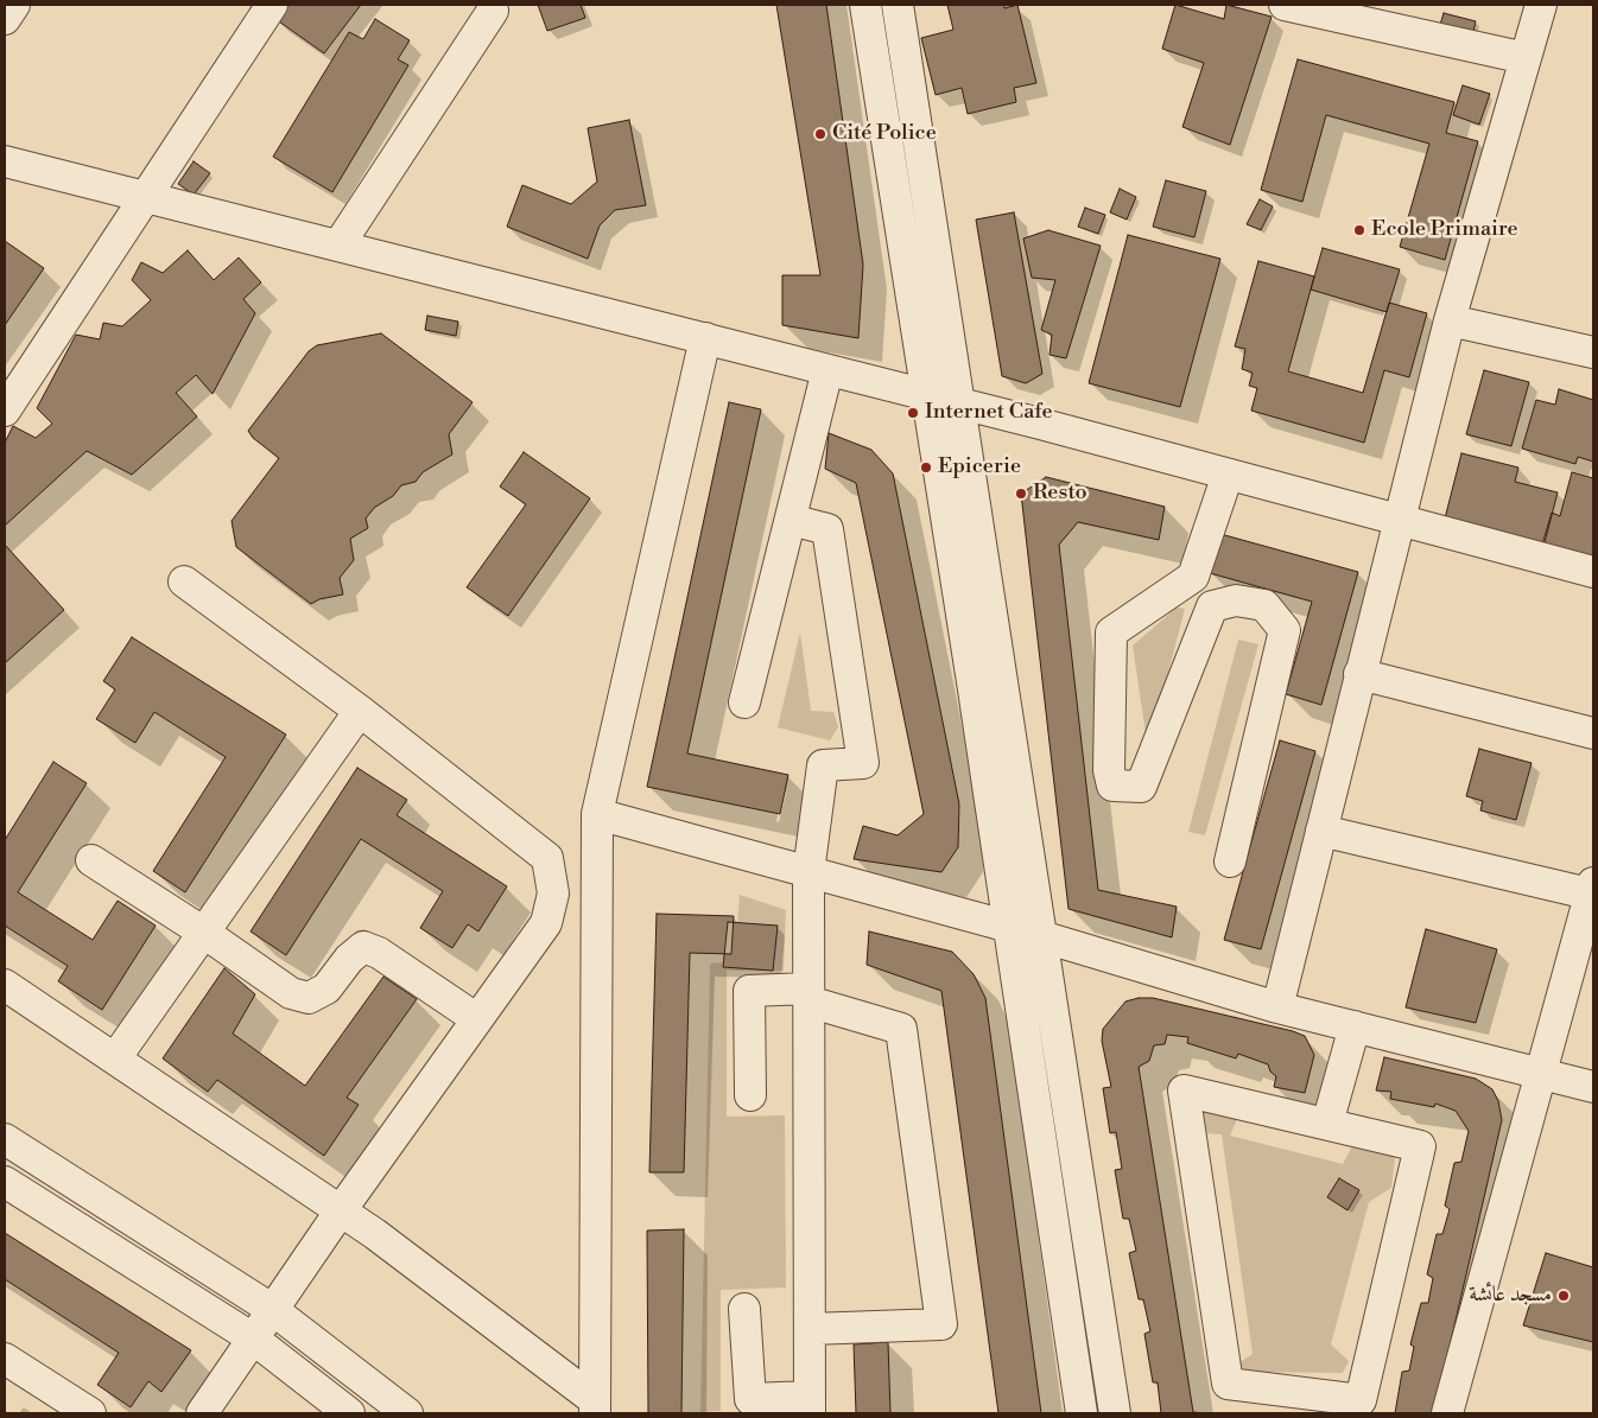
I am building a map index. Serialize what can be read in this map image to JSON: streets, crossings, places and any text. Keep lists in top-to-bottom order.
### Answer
{
  "places": [
    "Cité Police",
    "Ecole Primaire",
    "Internet Cafe",
    "Epicerie",
    "Resto",
    "مسجد عائشة"
  ]
}
